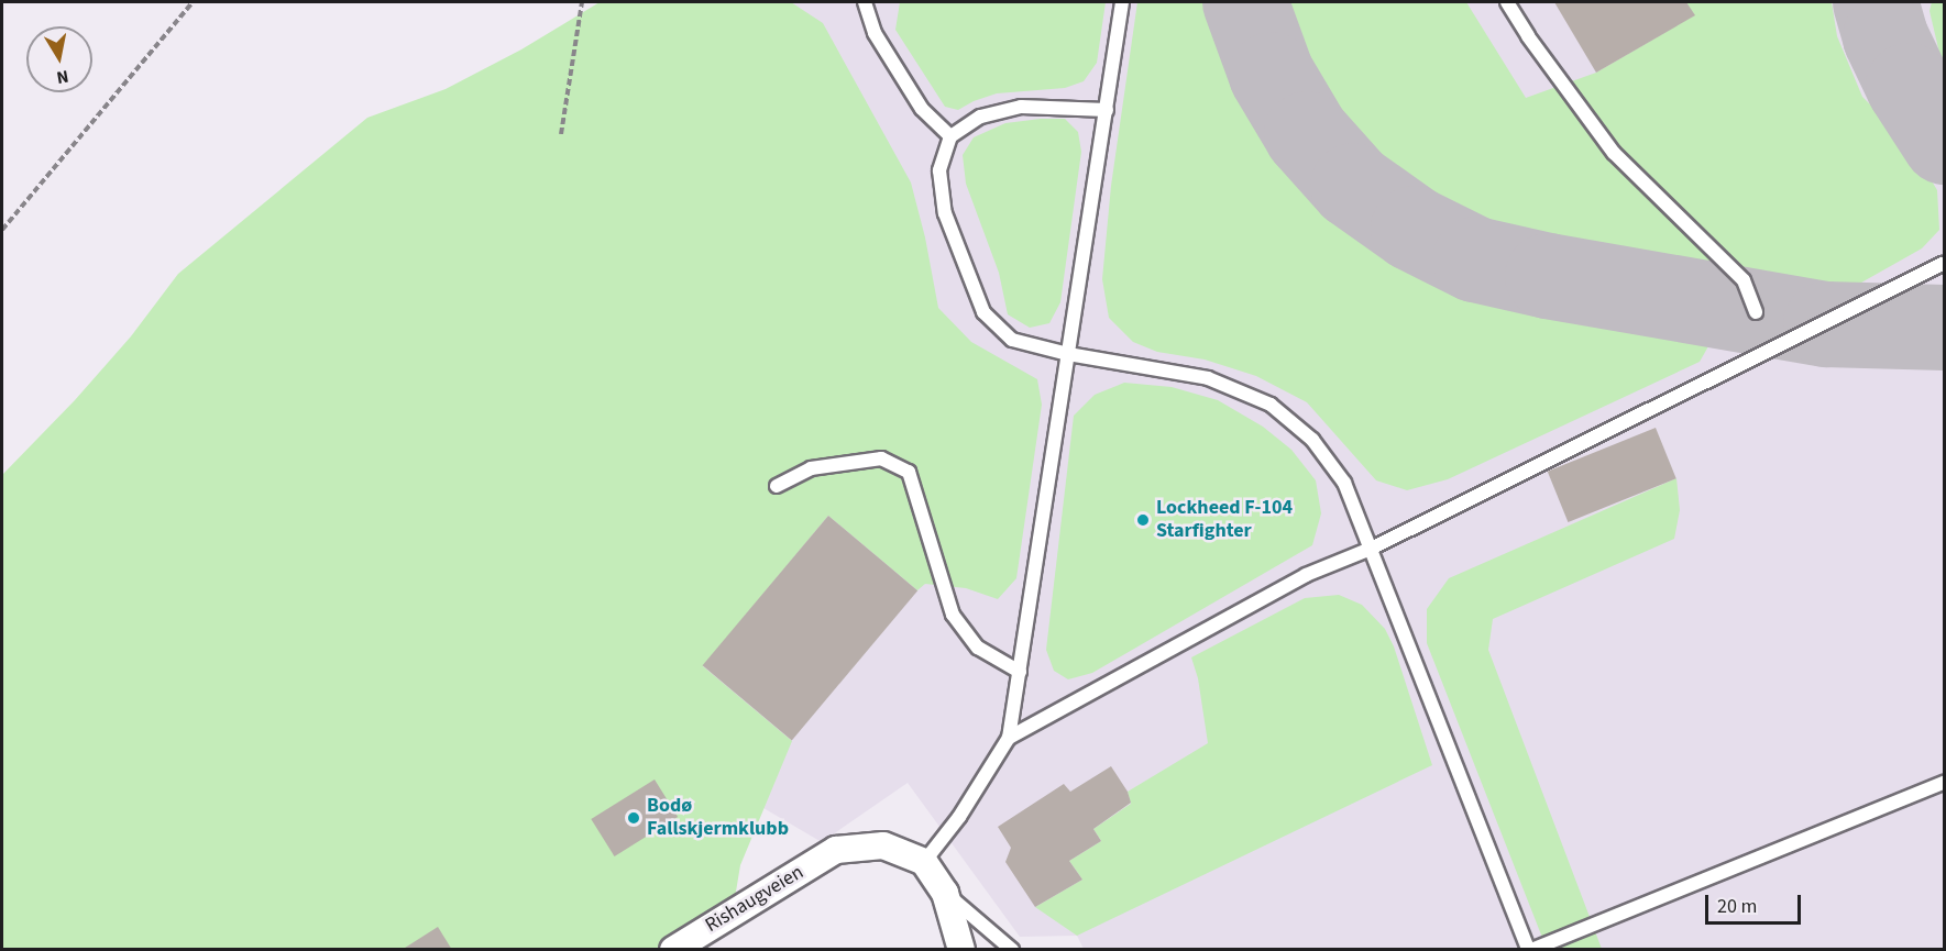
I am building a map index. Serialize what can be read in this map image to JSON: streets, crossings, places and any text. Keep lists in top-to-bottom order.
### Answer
{
  "streets": {
    "street": ["Rishaugveien"]
  },
  "places": ["Lockheed F-104 Starfighter", "Bodø Fallskjermklubb"],
  "scale_bar": "20 m",
  "north": "bottom"
}
